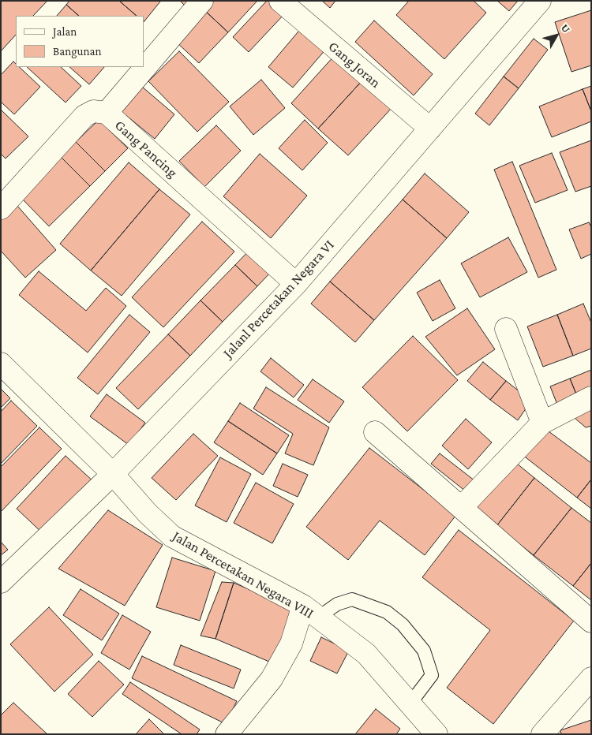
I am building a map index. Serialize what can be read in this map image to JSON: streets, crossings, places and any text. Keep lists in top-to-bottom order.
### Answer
{
  "streets": {
    "street": [
      "Gang Joran",
      "Gang Pancing",
      "Jalanl Percetakan Negara VI",
      "Jalan Percetakan Negara VIII"
    ]
  },
  "crossings": [
    ["Gang Joran", "Jalanl Percetakan Negara VI"],
    ["Gang Pancing", "Jalanl Percetakan Negara VI"],
    ["Jalanl Percetakan Negara VI", "Jalan Percetakan Negara VIII"]
  ],
  "legend": ["Jalan", "Bangunan"],
  "north": "top right"
}
